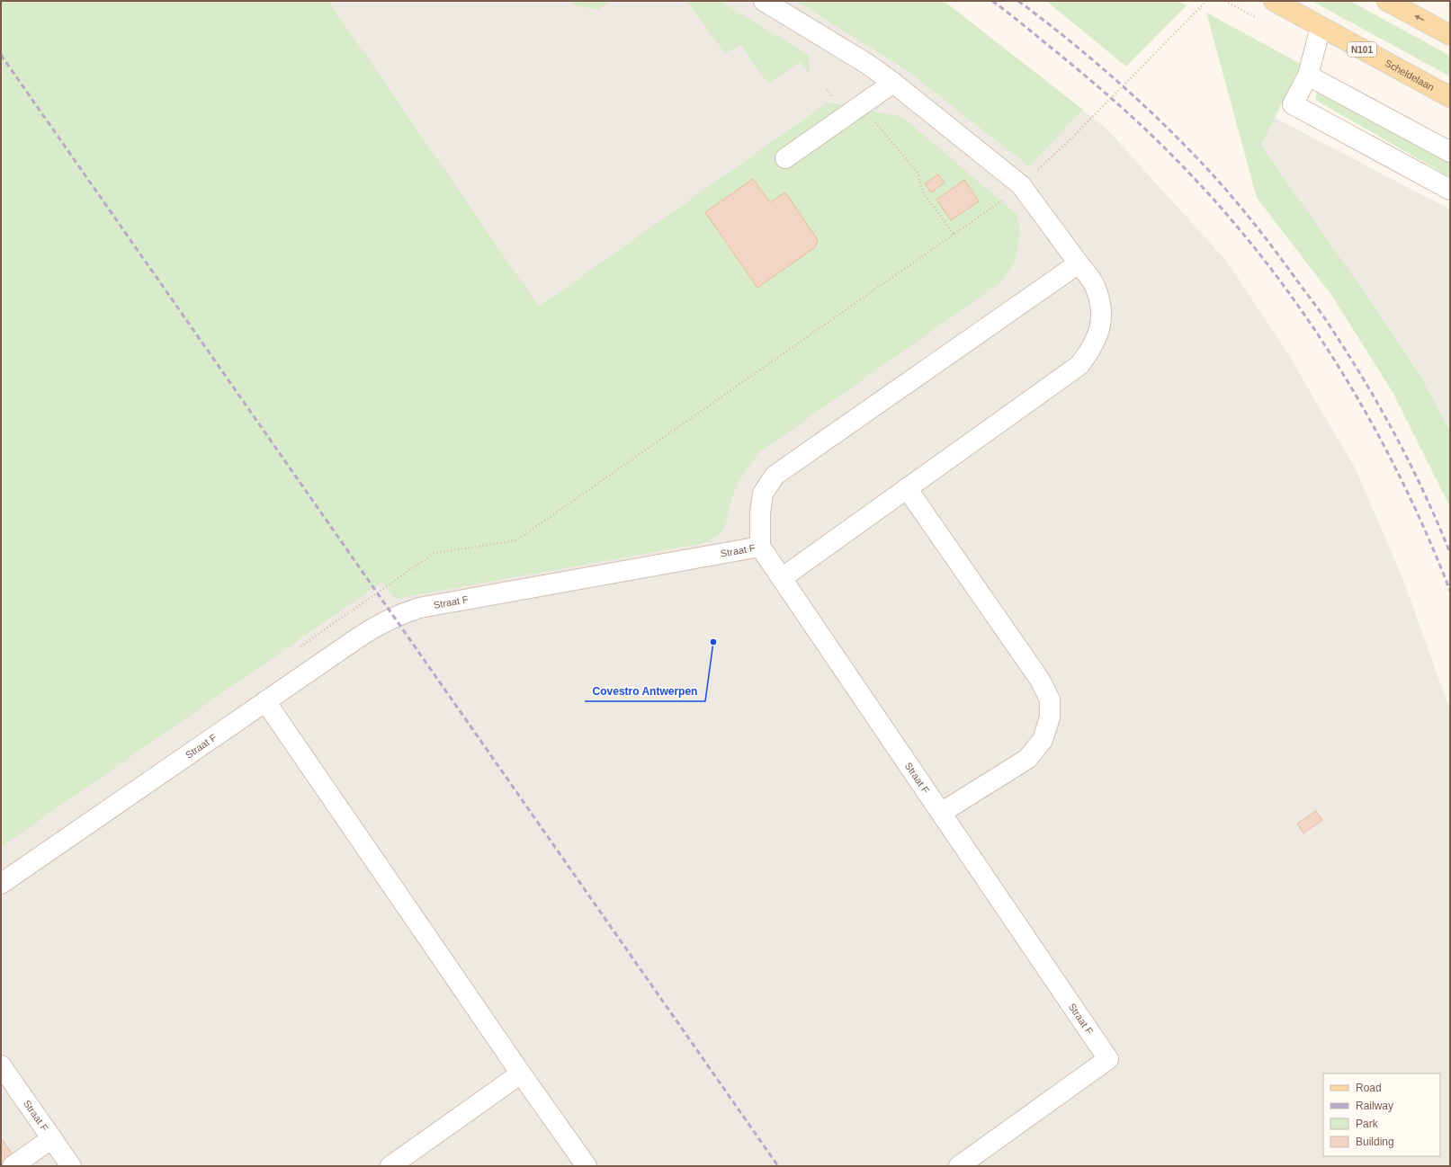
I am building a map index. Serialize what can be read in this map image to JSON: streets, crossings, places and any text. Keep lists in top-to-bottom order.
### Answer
{
  "streets": {
    "main road": ["N101", "Scheldelaan"],
    "street": ["Straat F"]
  },
  "places": ["Covestro Antwerpen"],
  "legend": [
    "Road",
    "Railway",
    "Park",
    "Building"
  ]
}
